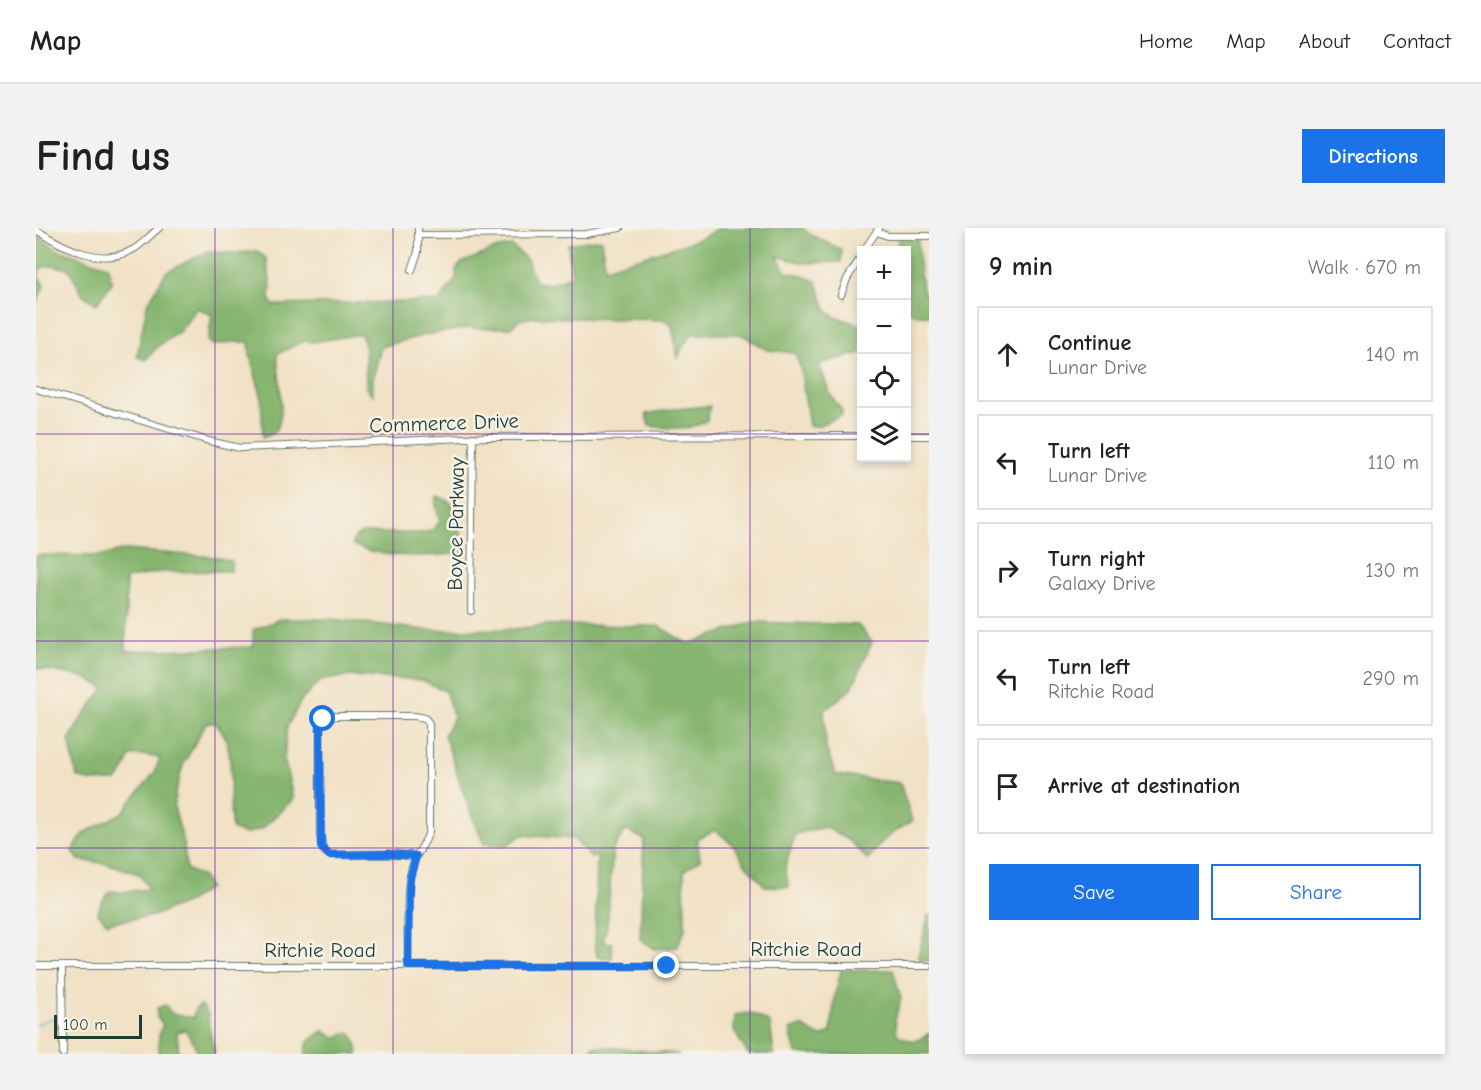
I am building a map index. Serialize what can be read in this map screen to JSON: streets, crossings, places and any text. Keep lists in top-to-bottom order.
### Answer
{
  "streets": {
    "street": ["Commerce Drive", "Boyce Parkway", "Ritchie Road"]
  },
  "crossings": [
    ["Commerce Drive", "Boyce Parkway"]
  ],
  "scale_bar": "100 m",
  "page": {
    "header": "Map",
    "nav": [
      "Home",
      "Map",
      "About",
      "Contact"
    ],
    "buttons": [
      "Directions",
      ["Save", "Share"]
    ],
    "title": "Find us",
    "heading": ["9 min", "Walk · 670 m"],
    "map_buttons": ["+", "−"],
    "list": [
      ["Continue", "Lunar Drive", "140 m"],
      ["Turn left", "Lunar Drive", "110 m"],
      ["Turn right", "Galaxy Drive", "130 m"],
      ["Turn left", "Ritchie Road", "290 m"],
      "Arrive at destination"
    ],
    "scale": "100 m"
  }
}
